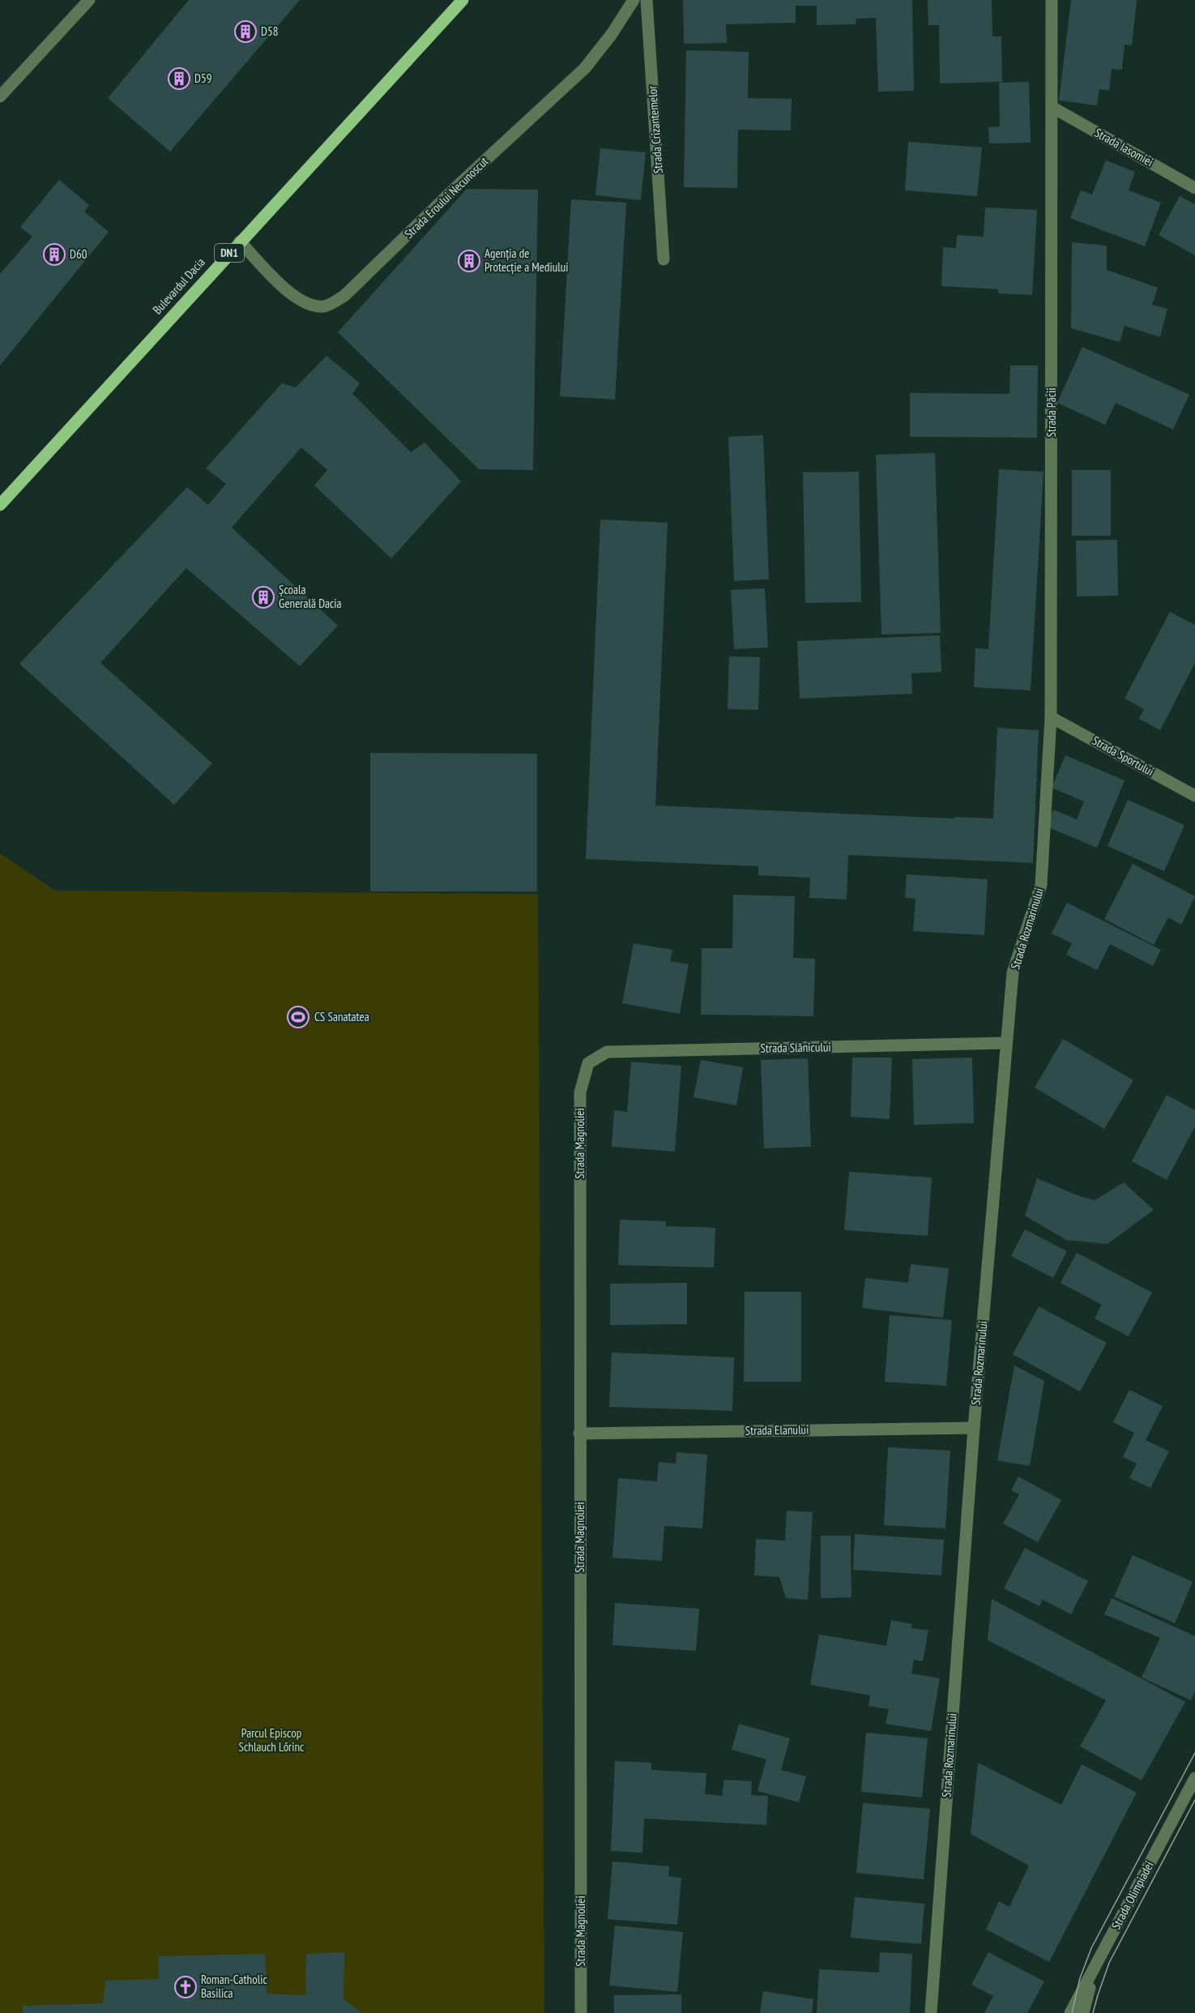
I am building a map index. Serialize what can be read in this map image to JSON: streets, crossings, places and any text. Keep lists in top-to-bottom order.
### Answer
{
  "streets": {
    "main road": ["DN1", "Bulevardul Dacia"],
    "street": [
      "Strada Crizantemelor",
      "Strada Iasomiei",
      "Strada Eroului Necunoscut",
      "Strada Păcii",
      "Strada Sportului",
      "Strada Rozmarinului",
      "Strada Slănicului",
      "Strada Magnoliei",
      "Strada Elanului",
      "Strada Olimpiadei"
    ]
  },
  "crossings": [
    ["Strada Iasomiei", "Strada Păcii"],
    ["Strada Eroului Necunoscut", "Bulevardul Dacia"],
    ["Strada Păcii", "Strada Sportului"],
    ["Strada Păcii", "Strada Rozmarinului"],
    ["Strada Sportului", "Strada Rozmarinului"],
    ["Strada Rozmarinului", "Strada Slănicului"],
    ["Strada Rozmarinului", "Strada Elanului"],
    ["Strada Slănicului", "Strada Magnoliei"],
    ["Strada Magnoliei", "Strada Elanului"]
  ],
  "parks": ["Parcul Episcop Schlauch Lőrinc"],
  "places": {
    "building": [
      "D58",
      "D59",
      "D60",
      "Agenția de Protecție a Mediului",
      "Școala Generală Dacia"
    ],
    "sports": ["CS Sanatatea"],
    "church": ["Roman-Catholic Basilica"]
  }
}
